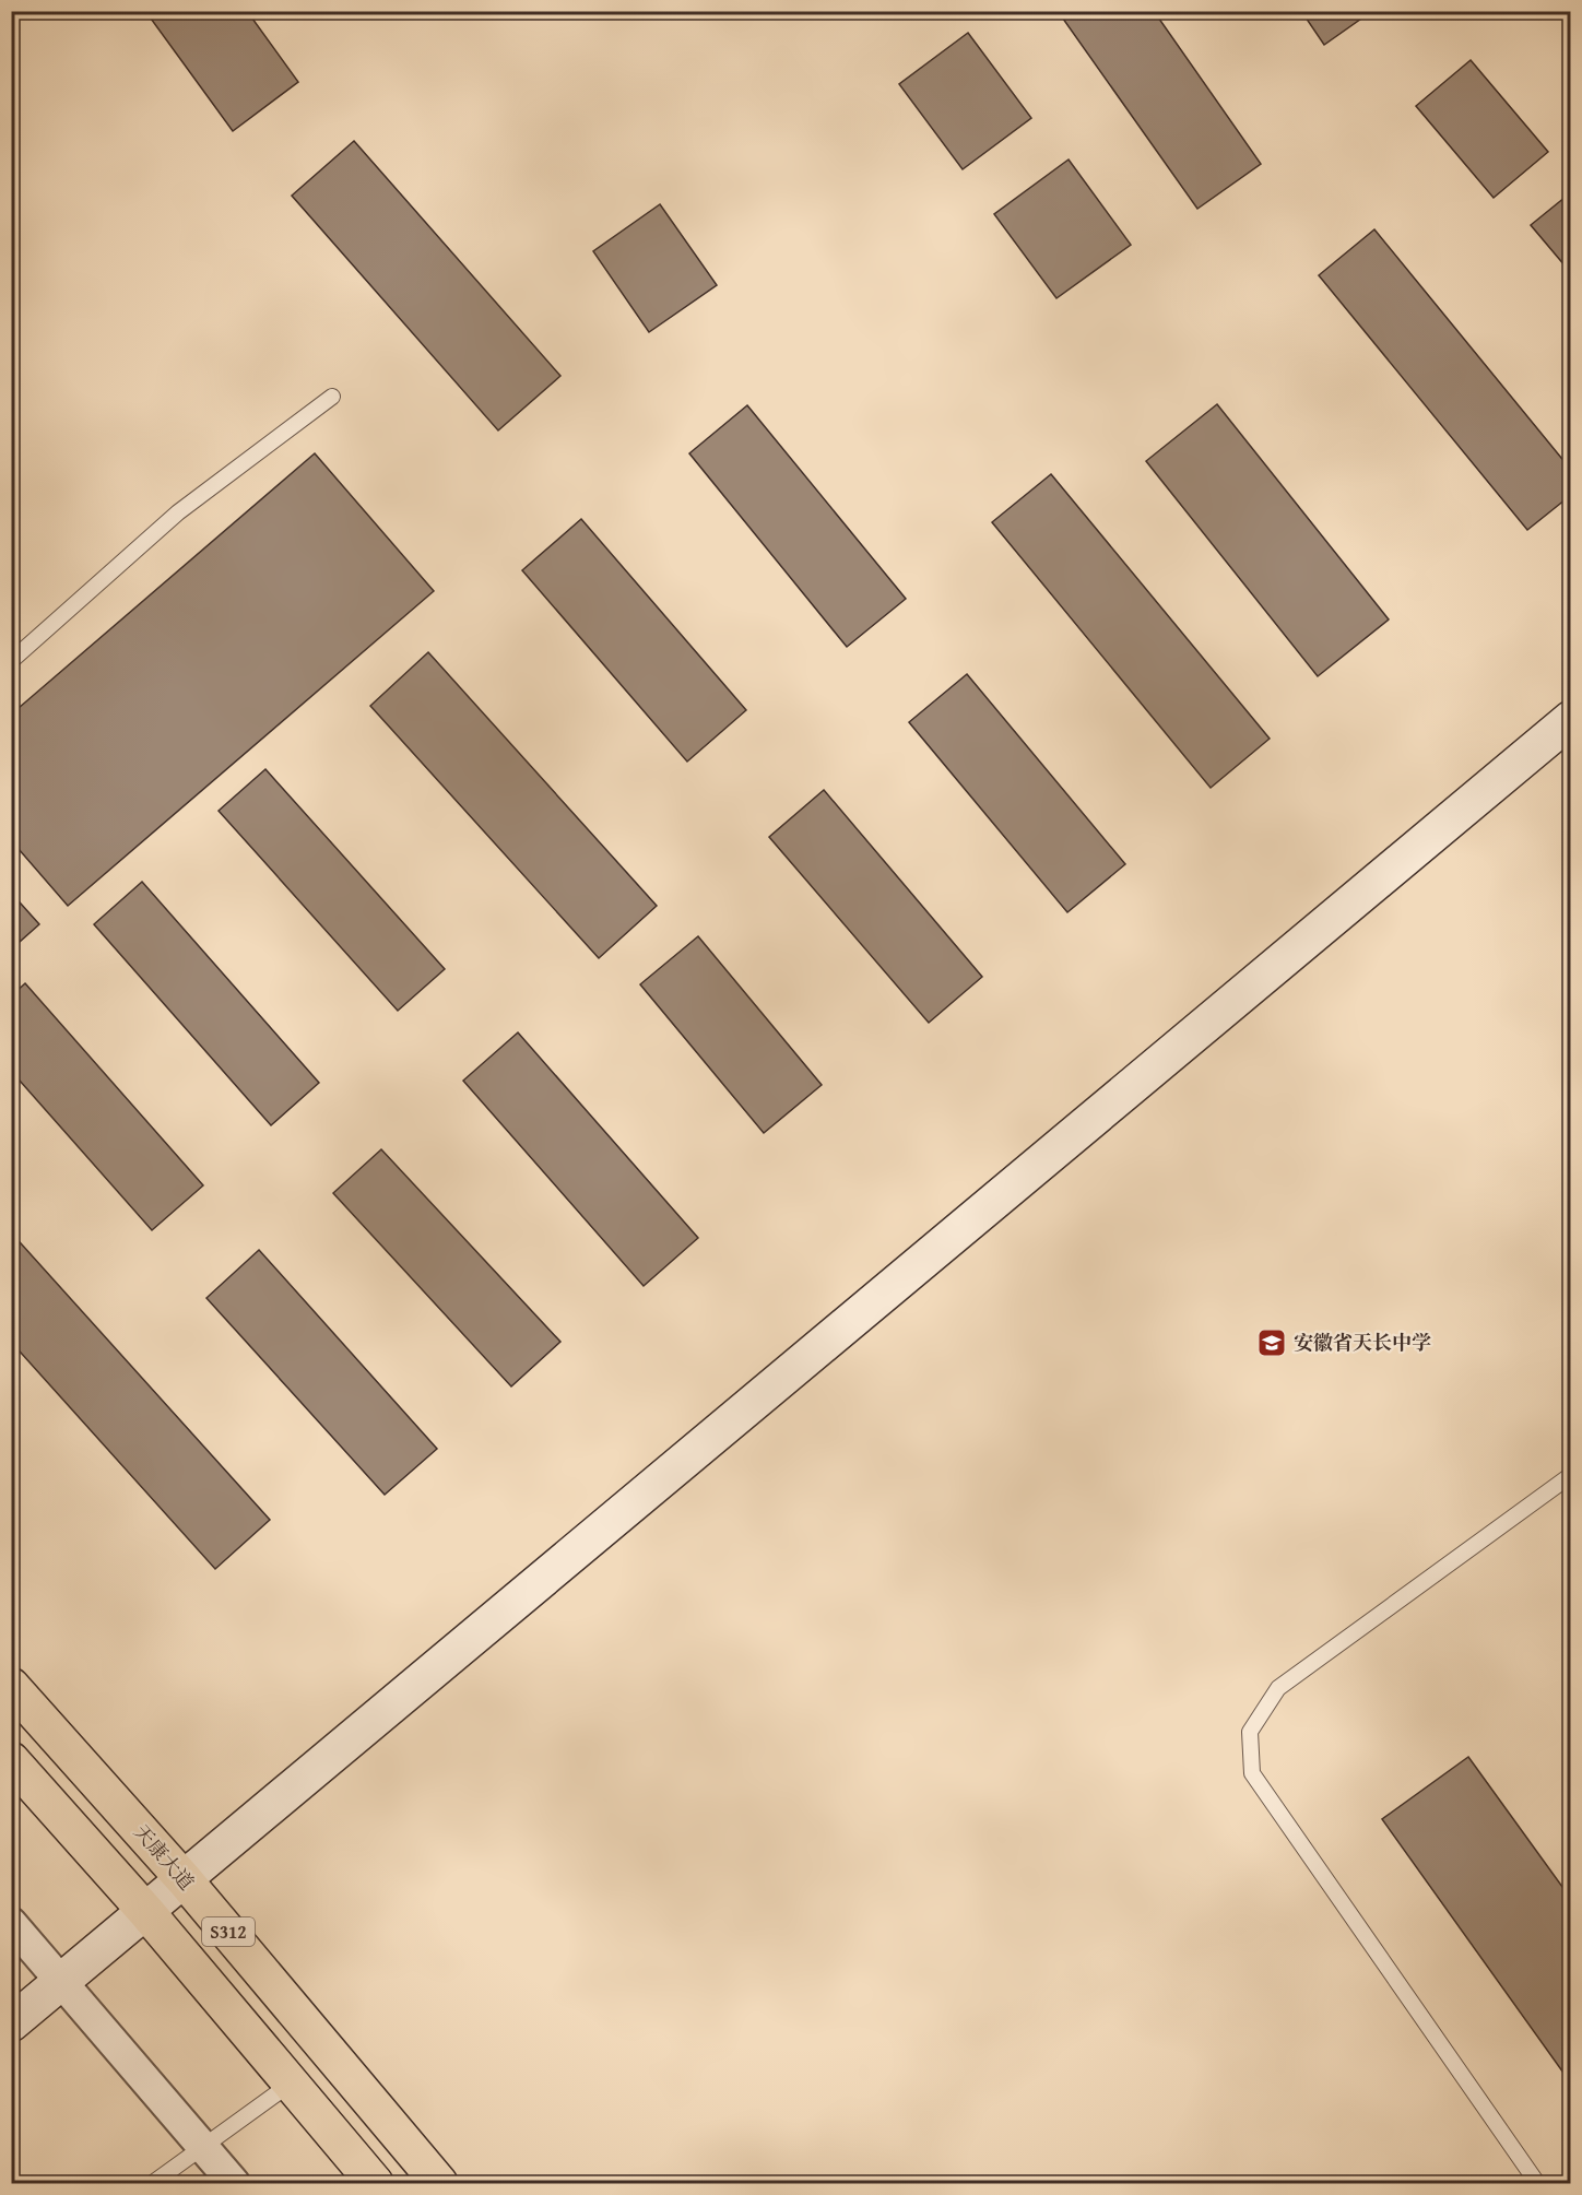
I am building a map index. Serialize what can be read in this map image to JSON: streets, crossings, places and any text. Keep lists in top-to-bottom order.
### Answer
{
  "streets": {
    "main road": ["天康大道", "S312"]
  },
  "places": {
    "school or university": ["安徽省天长中学"]
  }
}
